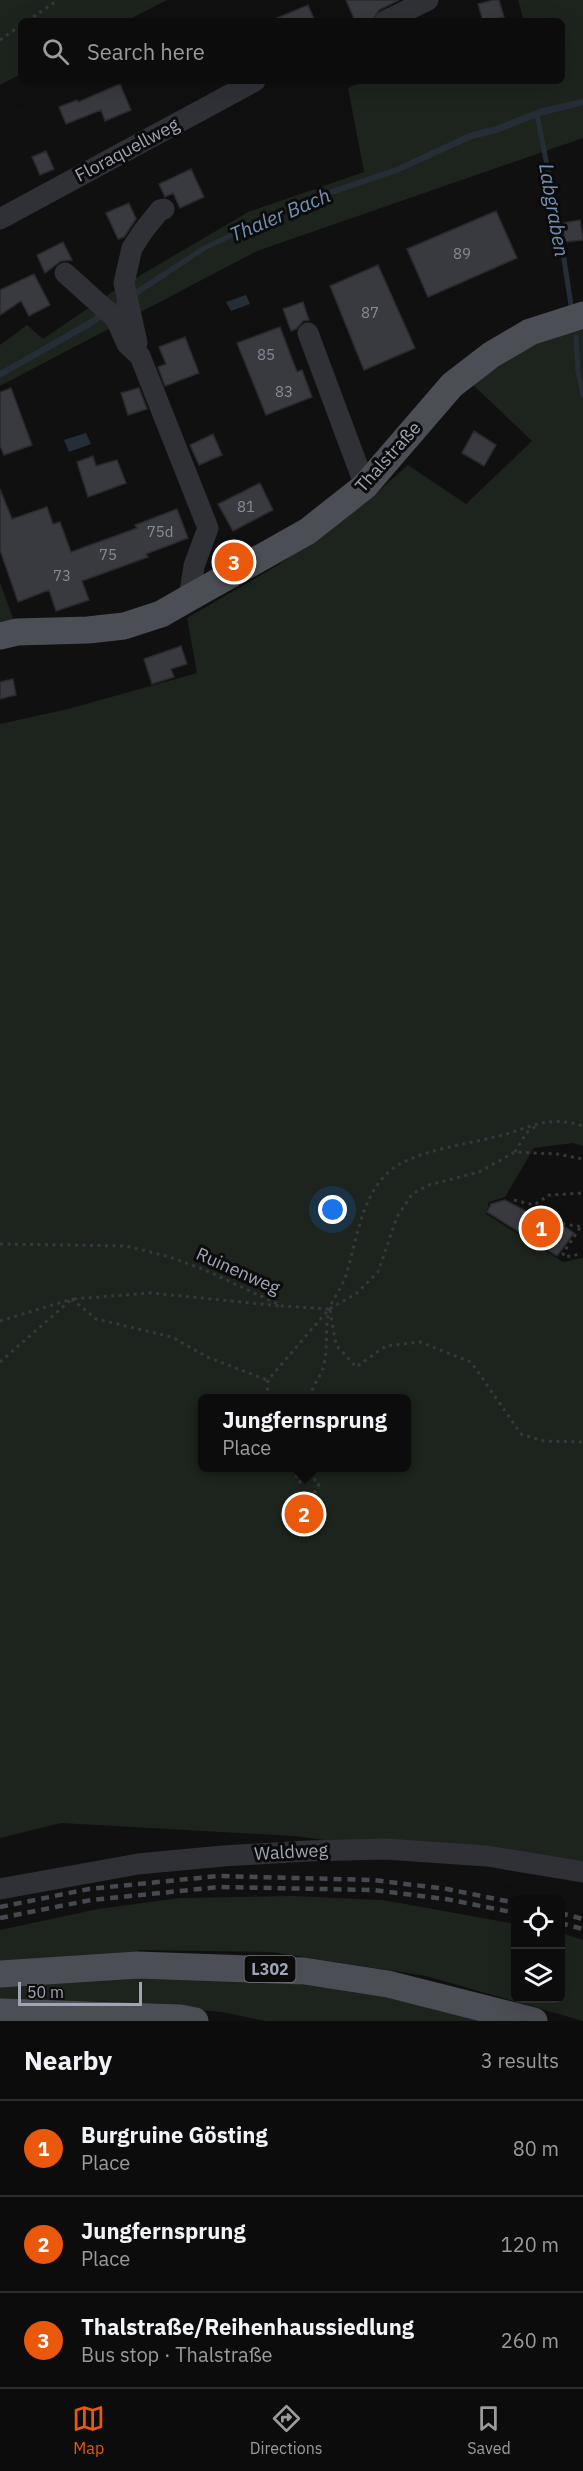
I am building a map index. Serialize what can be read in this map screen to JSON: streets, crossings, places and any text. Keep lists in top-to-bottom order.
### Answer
{
  "streets": {
    "main road": ["Thalstraße", "L302"],
    "street": ["Floraquellweg", "Waldweg"],
    "path": ["Ruinenweg"]
  },
  "water": ["Labgraben", "Thaler Bach"],
  "house_numbers": [
    "89",
    "87",
    "85",
    "83",
    "81",
    "75d",
    "75",
    "73"
  ],
  "scale_bar": "50 m",
  "page": {
    "search": "Search here",
    "pins": ["3", "1", "2"],
    "popup": ["Jungfernsprung", "Place"],
    "scale": "50 m",
    "heading": ["Nearby", "3 results"],
    "list": [
      {
        "mark": "1",
        "name": "Burgruine Gösting",
        "note": "Place",
        "value": "80 m"
      },
      {
        "mark": "2",
        "name": "Jungfernsprung",
        "note": "Place",
        "value": "120 m"
      },
      {
        "mark": "3",
        "name": "Thalstraße/Reihenhaussiedlung",
        "note": "Bus stop · Thalstraße",
        "value": "260 m"
      }
    ],
    "nav": ["Map", "Directions", "Saved"]
  }
}
